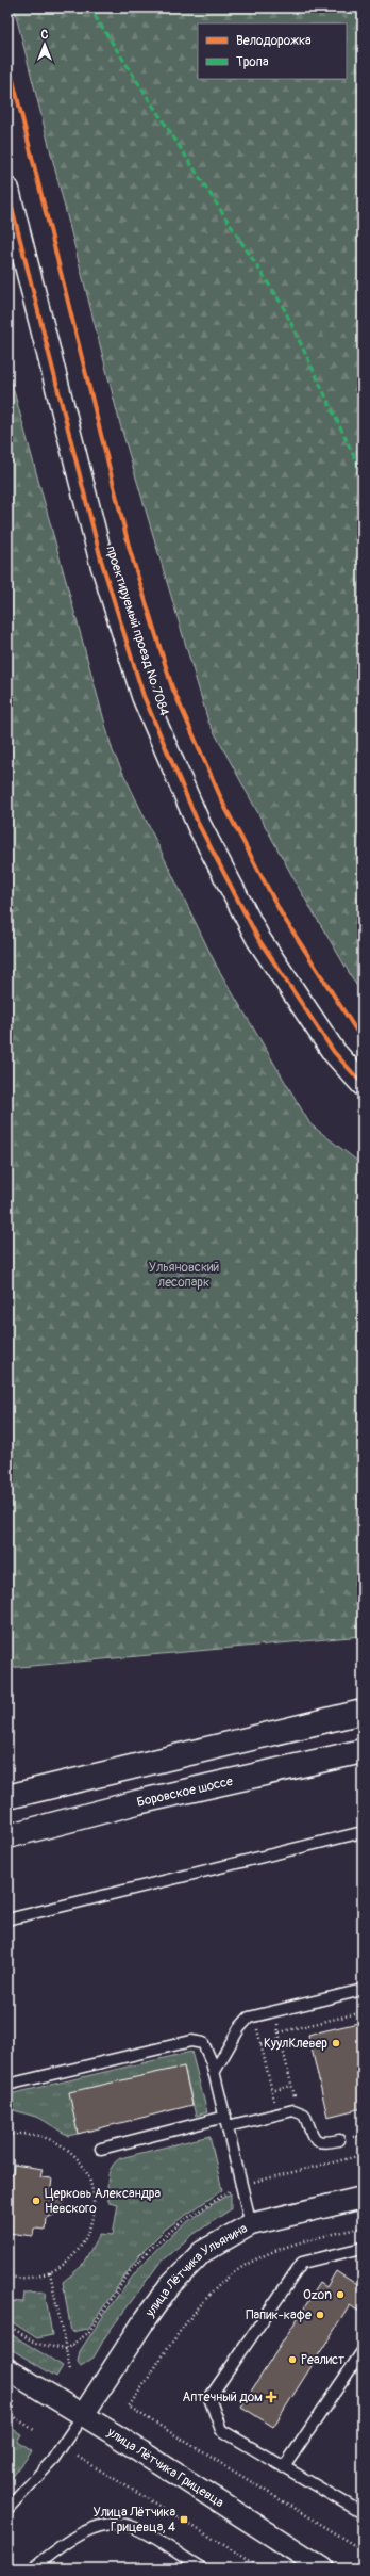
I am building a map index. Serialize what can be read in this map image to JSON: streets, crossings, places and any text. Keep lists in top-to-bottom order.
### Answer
{
  "streets": {
    "street": [
      "проектируемый проезд № 7084",
      "Боровское шоссе",
      "улица Лётчика Ульянина",
      "улица Лётчика Грицевца"
    ]
  },
  "crossings": [
    ["улица Лётчика Ульянина", "улица Лётчика Грицевца"]
  ],
  "parks": ["Ульяновский лесопарк"],
  "places": {
    "other": [
      "КуулКлевер",
      "Церковь Александра Невского",
      "Ozon",
      "Папик-кафе",
      "Реалист"
    ],
    "health": ["Аптечный дом"],
    "transit": ["Улица Лётчика Грицевца, 4"]
  },
  "legend": ["Велодорожка", "Тропа"],
  "north": "top"
}
